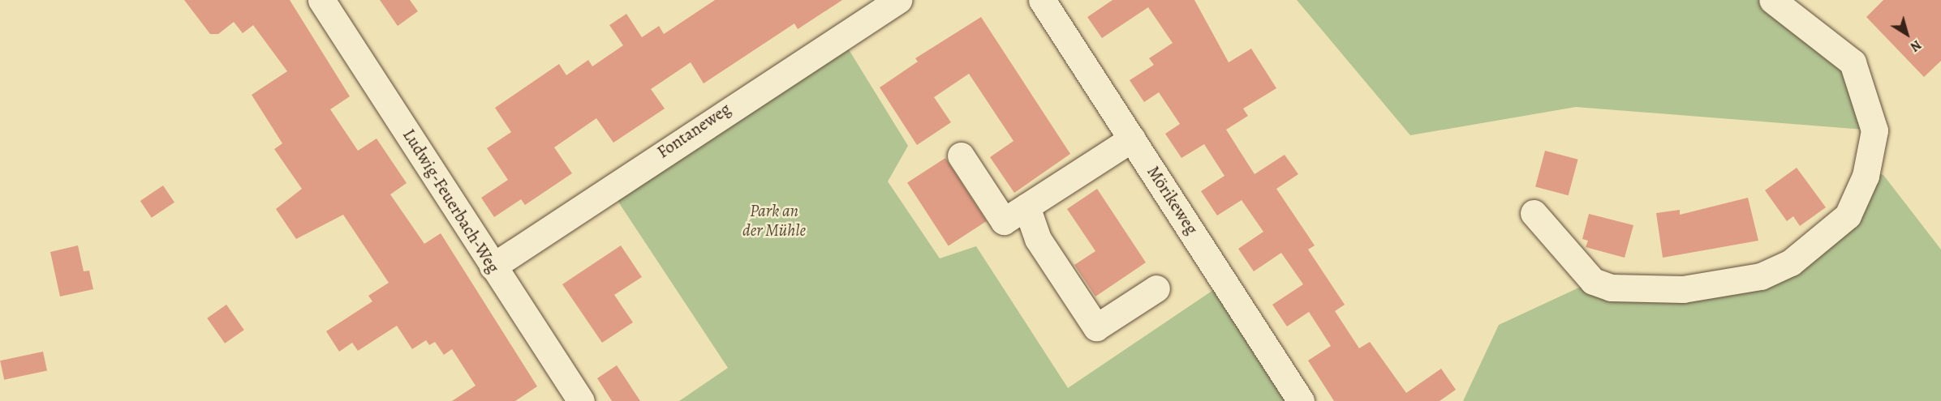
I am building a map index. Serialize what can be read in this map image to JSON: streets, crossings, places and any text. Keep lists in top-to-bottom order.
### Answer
{
  "streets": {
    "street": ["Fontaneweg", "Mörikeweg", "Ludwig-Feuerbach-Weg"]
  },
  "crossings": [
    ["Fontaneweg", "Ludwig-Feuerbach-Weg"]
  ],
  "parks": ["Park an der Mühle"],
  "north": "bottom right"
}
